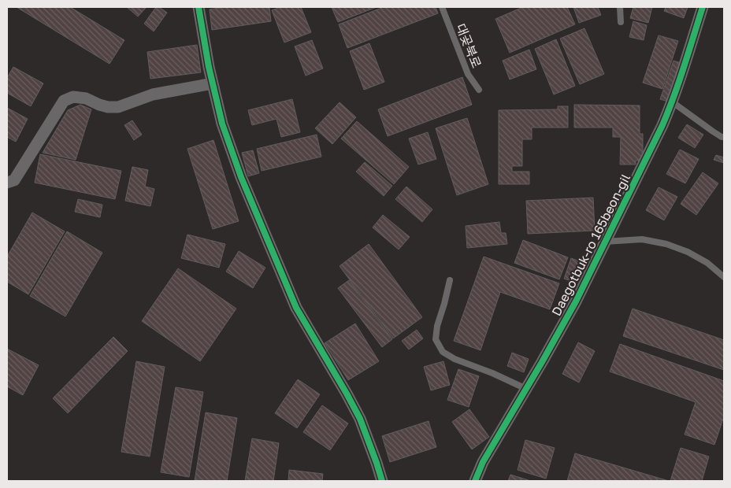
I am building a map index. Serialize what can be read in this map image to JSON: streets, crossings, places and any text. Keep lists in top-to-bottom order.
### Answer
{
  "streets": {
    "street": ["Daegotbuk-ro 165beon-gil"],
    "lane": ["대곶북로"]
  }
}
